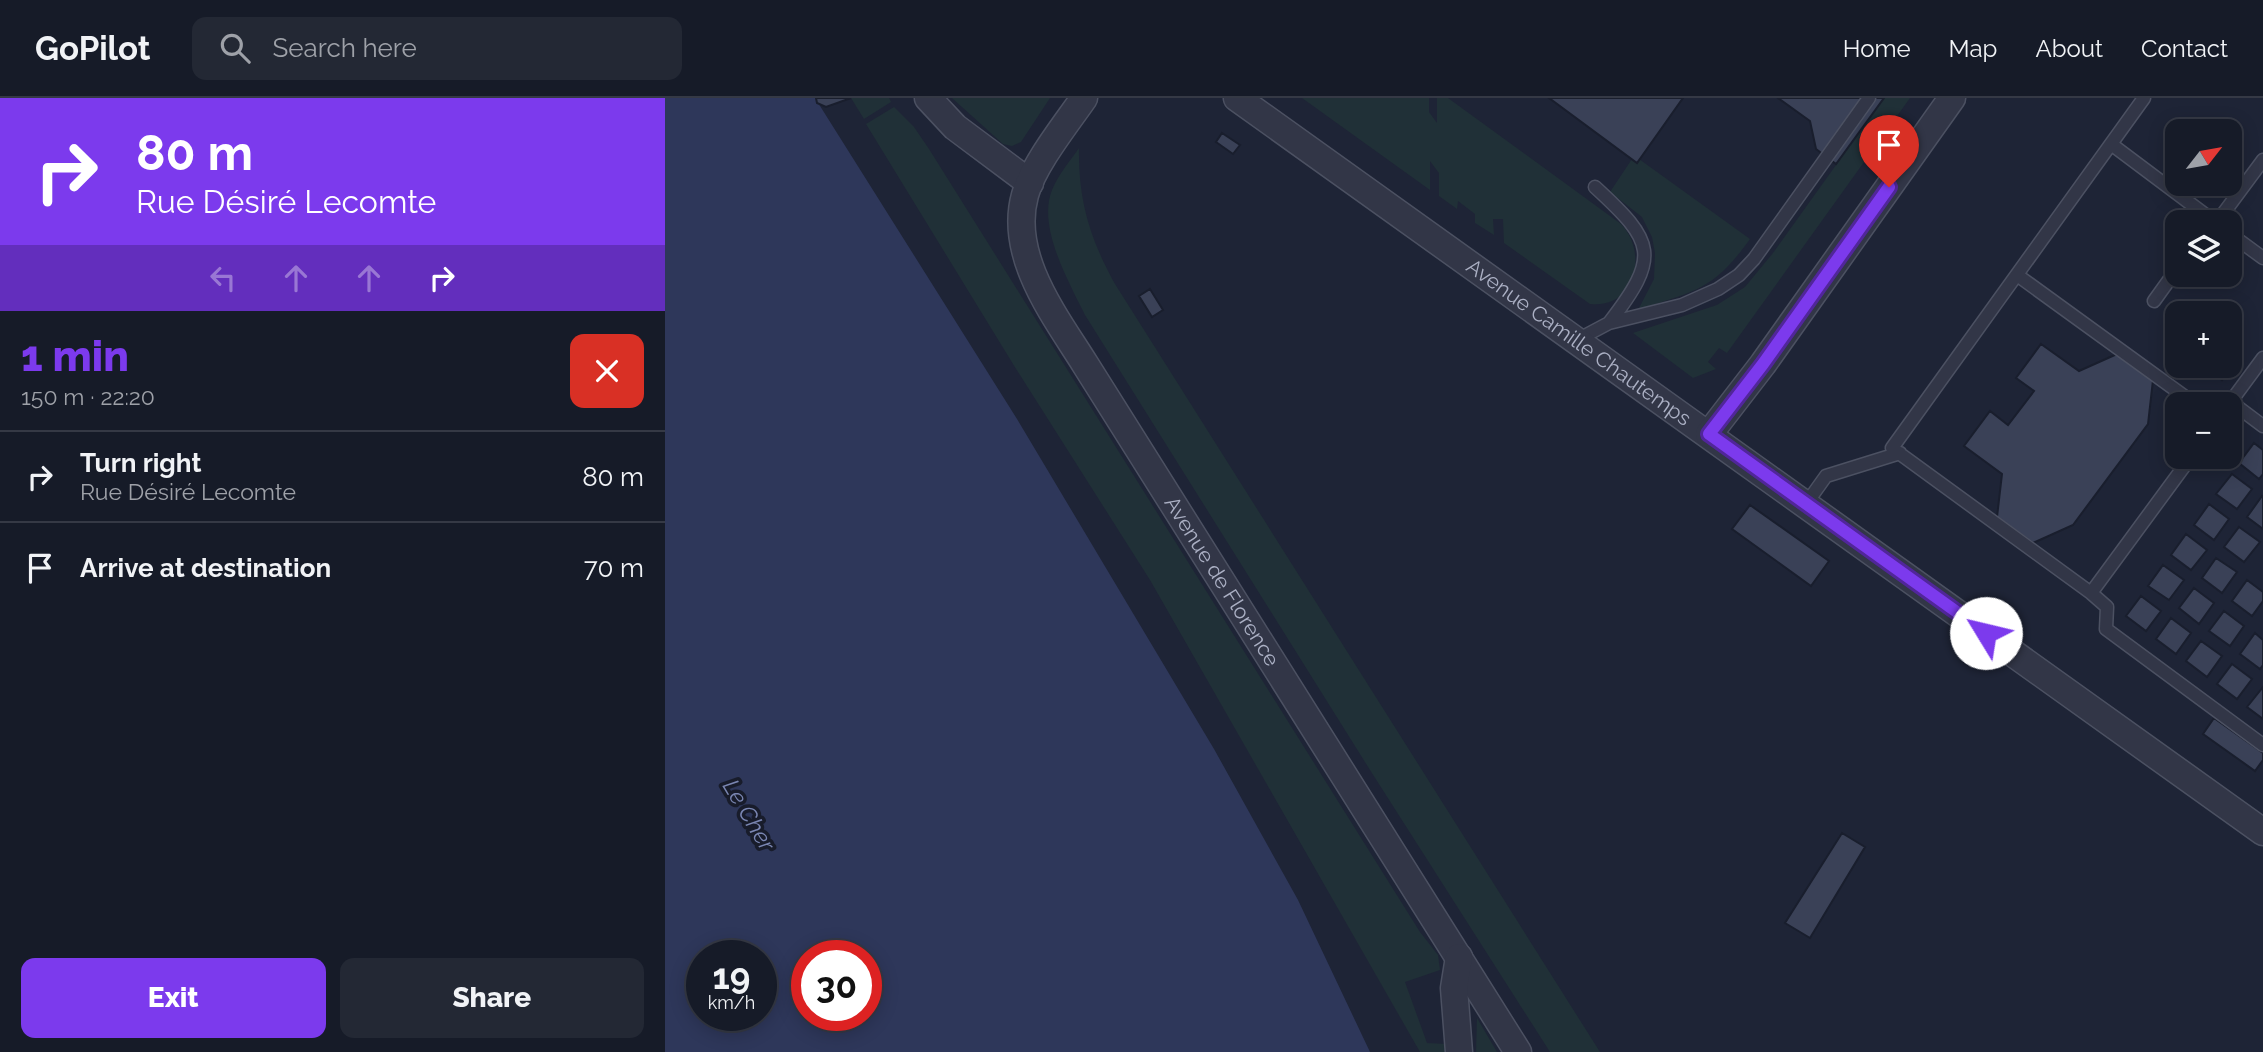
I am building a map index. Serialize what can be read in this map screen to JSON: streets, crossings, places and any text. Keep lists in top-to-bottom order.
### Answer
{
  "streets": {
    "street": ["Avenue Camille Chautemps", "Avenue de Florence"]
  },
  "water": ["Le Cher"],
  "north": "top right",
  "page": {
    "header": "GoPilot",
    "search": "Search here",
    "nav": [
      "Home",
      "Map",
      "About",
      "Contact"
    ],
    "turn": ["80 m", "Rue Désiré Lecomte"],
    "map_buttons": ["+", "−"],
    "heading": ["1 min", "150 m · 22:20"],
    "list": [
      {
        "name": "Turn right",
        "note": "Rue Désiré Lecomte",
        "value": "80 m"
      },
      {
        "name": "Arrive at destination",
        "value": "70 m"
      }
    ],
    "speed": "19 km/h",
    "limit": "30",
    "buttons": ["Exit", "Share"]
  }
}
